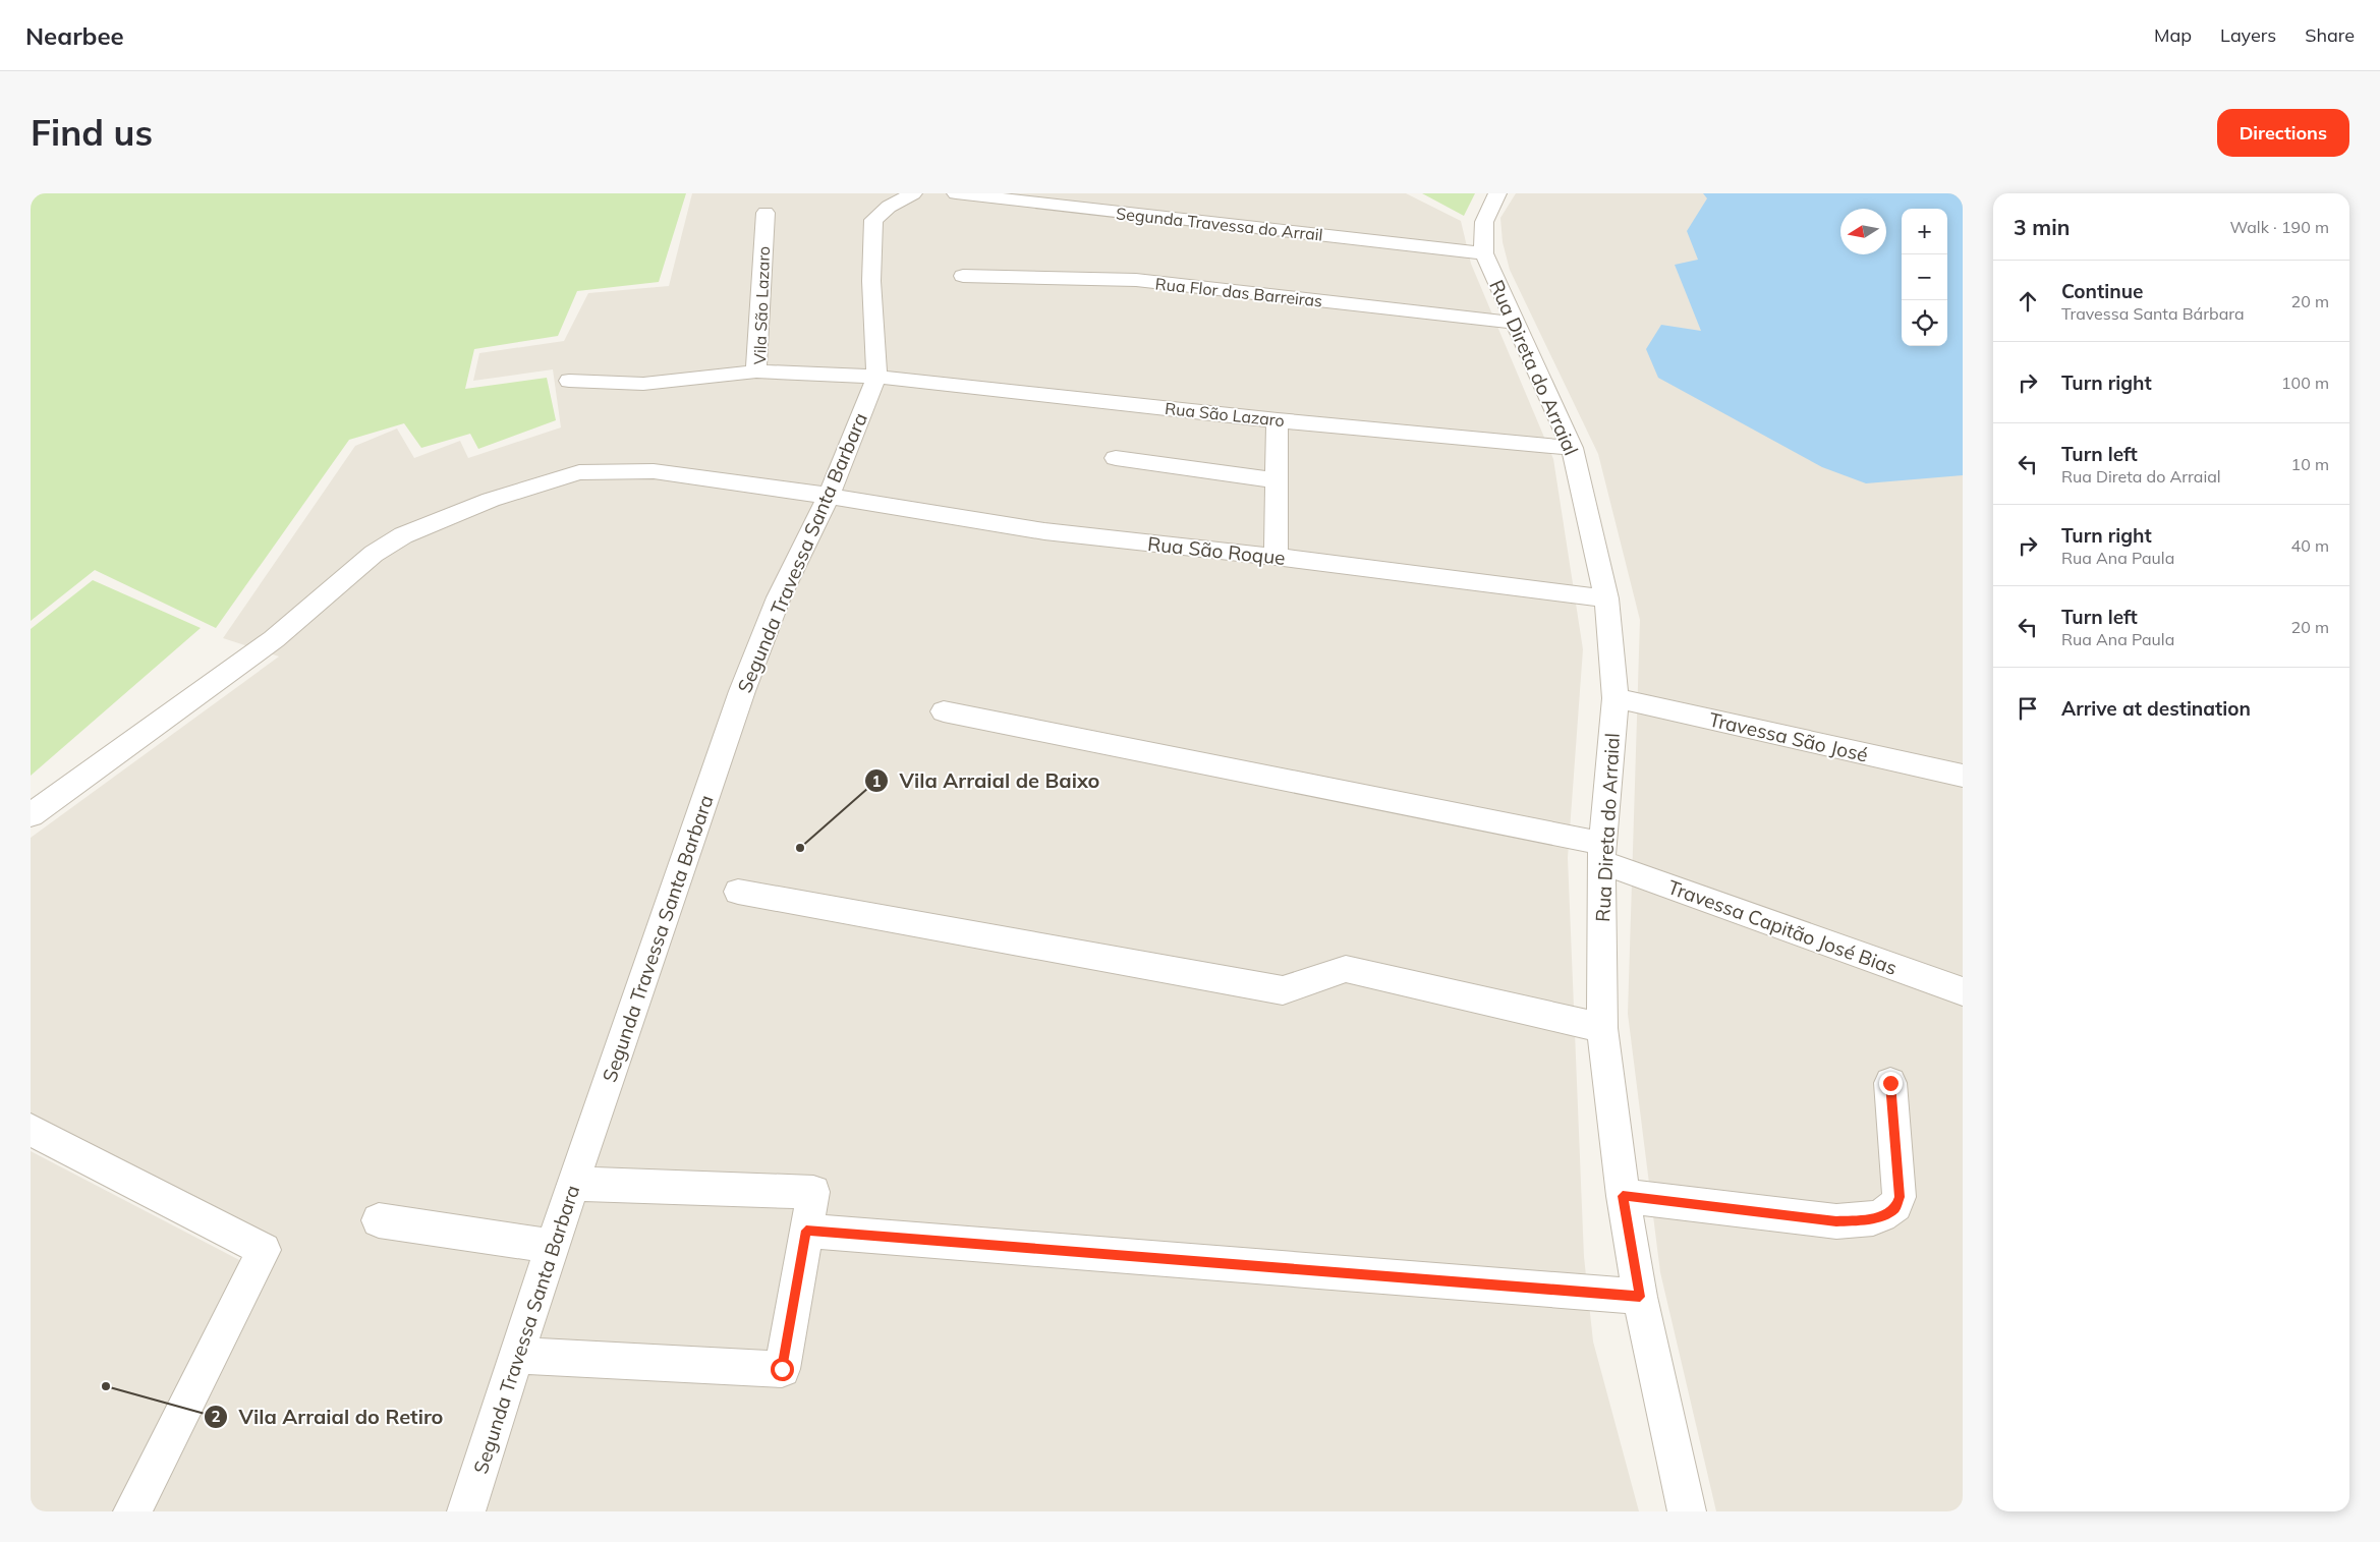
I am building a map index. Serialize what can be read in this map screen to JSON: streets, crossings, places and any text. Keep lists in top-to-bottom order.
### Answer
{
  "streets": {
    "street": [
      "Segunda Travessa do Arrail",
      "Rua Flor das Barreiras",
      "Vila São Lazaro",
      "Rua Direta do Arraial",
      "Rua São Lazaro",
      "Rua São Roque",
      "Segunda Travessa Santa Barbara",
      "Travessa São José",
      "Travessa Capitão José Bias"
    ]
  },
  "crossings": [
    ["Segunda Travessa do Arrail", "Rua Direta do Arraial"],
    ["Rua Flor das Barreiras", "Rua Direta do Arraial"],
    ["Vila São Lazaro", "Rua São Lazaro"],
    ["Vila São Lazaro", "Segunda Travessa Santa Barbara"],
    ["Rua Direta do Arraial", "Rua São Lazaro"],
    ["Rua Direta do Arraial", "Rua São Roque"],
    ["Rua Direta do Arraial", "Travessa São José"],
    ["Rua Direta do Arraial", "Travessa Capitão José Bias"],
    ["Rua São Lazaro", "Segunda Travessa Santa Barbara"],
    ["Rua São Roque", "Segunda Travessa Santa Barbara"]
  ],
  "places": ["Vila Arraial de Baixo", "Vila Arraial do Retiro"],
  "north": "left",
  "page": {
    "header": "Nearbee",
    "nav": ["Map", "Layers", "Share"],
    "buttons": "Directions",
    "title": "Find us",
    "heading": ["3 min", "Walk · 190 m"],
    "map_buttons": ["+", "−"],
    "list": [
      ["Continue", "Travessa Santa Bárbara", "20 m"],
      ["Turn right", "100 m"],
      ["Turn left", "Rua Direta do Arraial", "10 m"],
      ["Turn right", "Rua Ana Paula", "40 m"],
      ["Turn left", "Rua Ana Paula", "20 m"],
      "Arrive at destination"
    ]
  }
}
